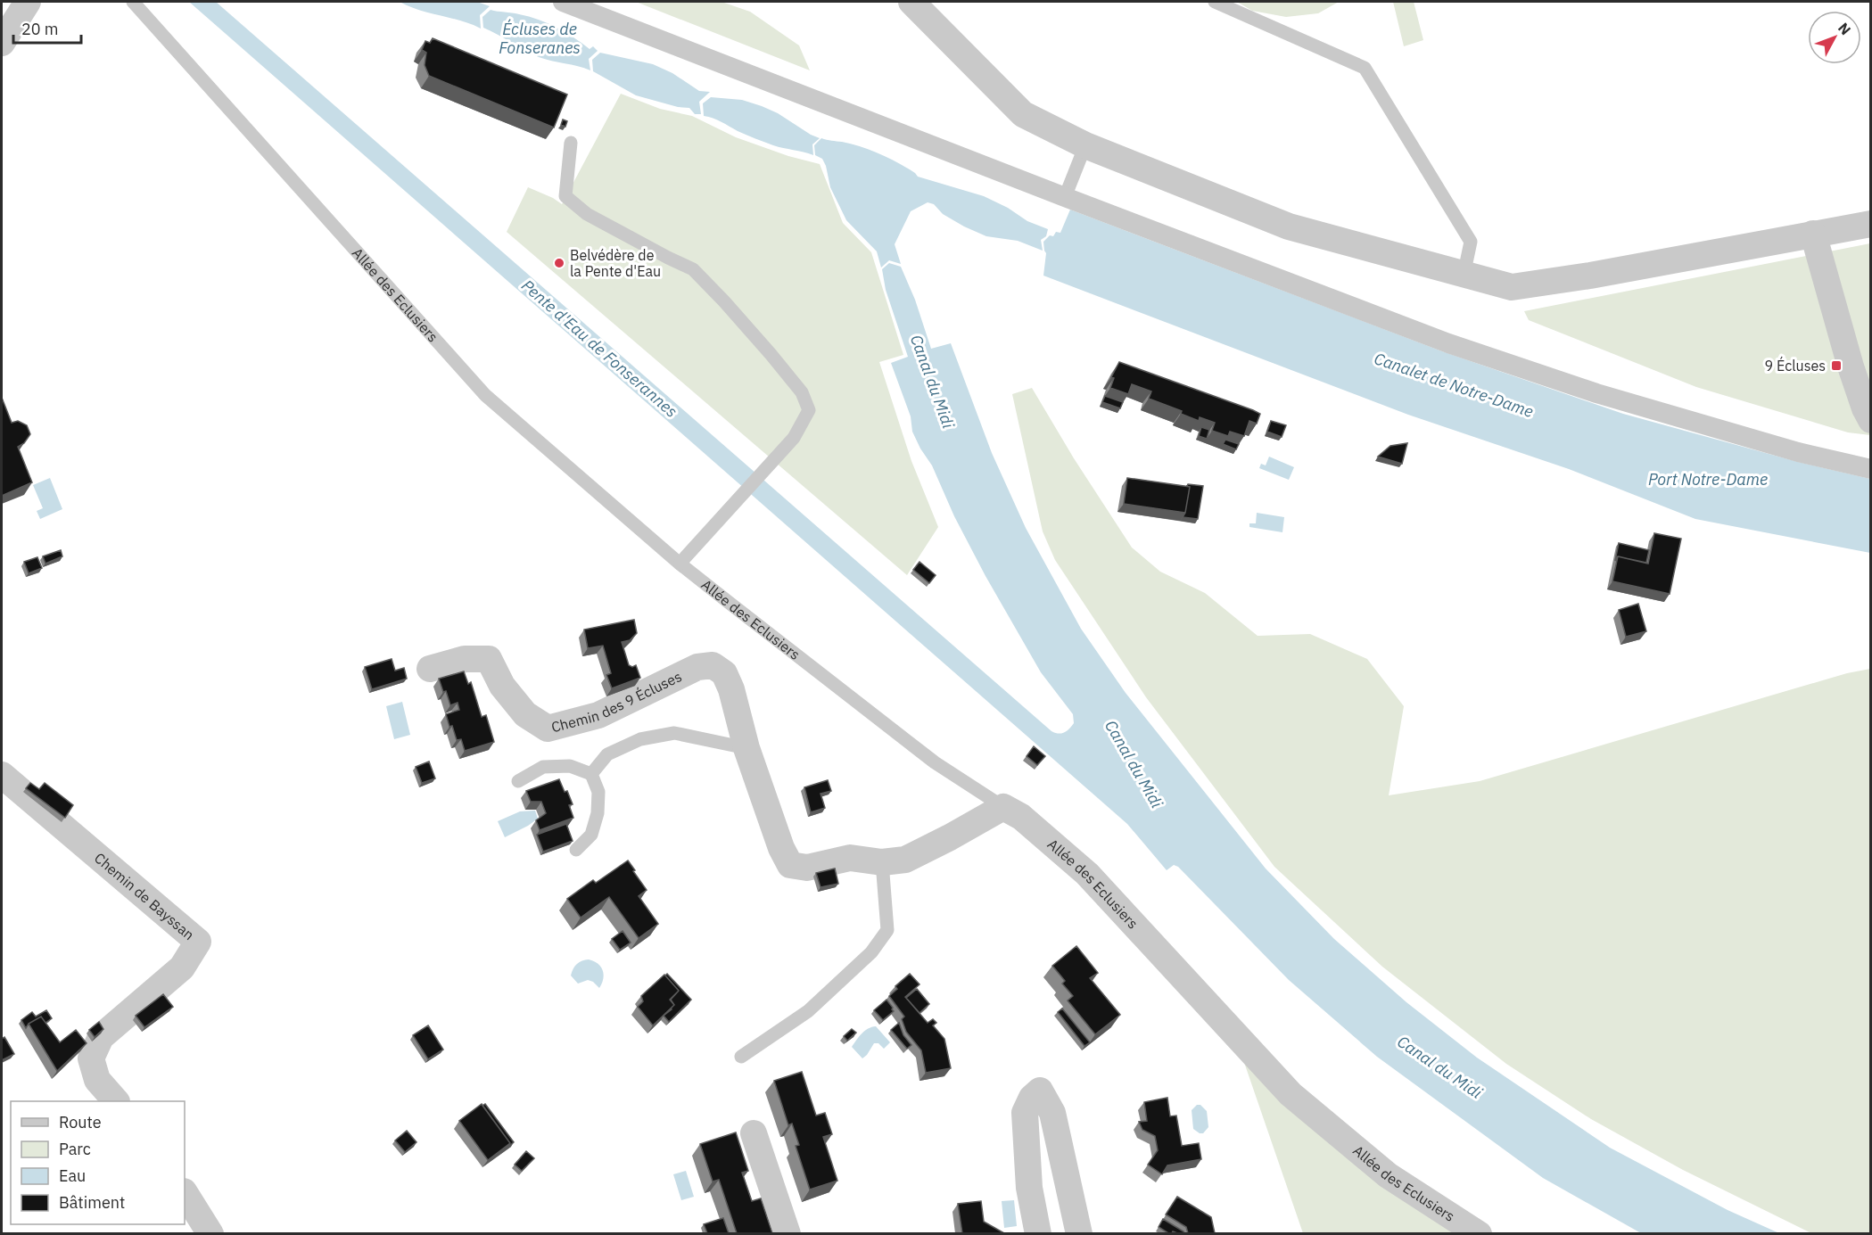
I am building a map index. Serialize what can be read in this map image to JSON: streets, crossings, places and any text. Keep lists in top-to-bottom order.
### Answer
{
  "streets": {
    "street": ["Allée des Eclusiers", "Chemin des 9 Écluses", "Chemin de Bayssan"]
  },
  "crossings": [
    ["Allée des Eclusiers", "Chemin des 9 Écluses"]
  ],
  "water": [
    "Écluses de Fonseranes",
    "Pente d'Eau de Fonserannes",
    "Canal du Midi",
    "Canalet de Notre-Dame",
    "Port Notre-Dame"
  ],
  "places": {
    "other": ["Belvédère de la Pente d'Eau"],
    "transit": ["9 Écluses"]
  },
  "legend": [
    "Route",
    "Parc",
    "Eau",
    "Bâtiment"
  ],
  "scale_bar": "20 m",
  "north": "top right"
}
